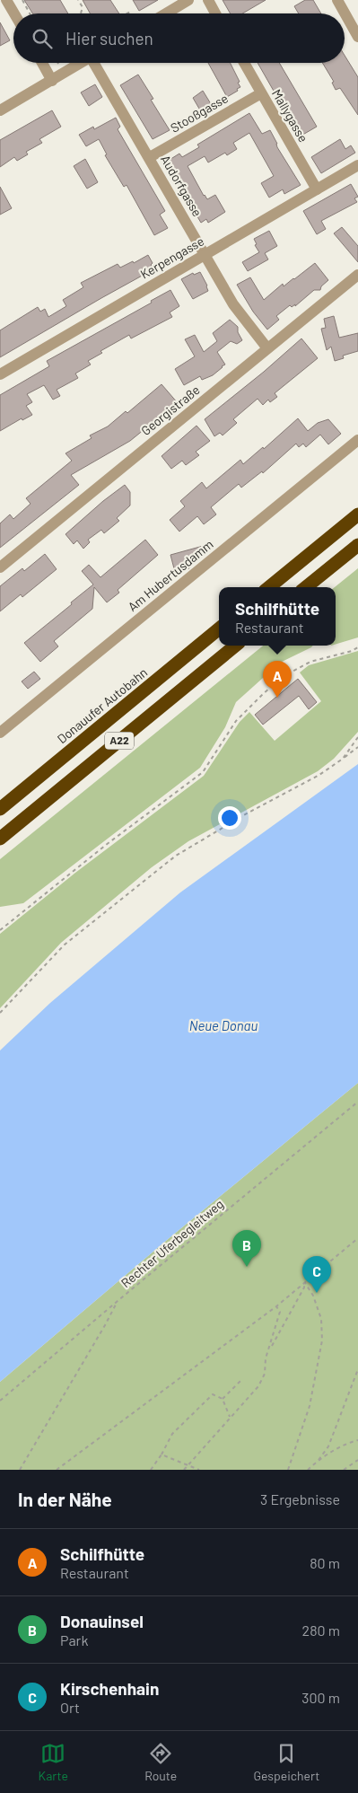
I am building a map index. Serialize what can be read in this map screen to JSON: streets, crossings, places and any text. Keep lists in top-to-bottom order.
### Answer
{
  "streets": {
    "highway": ["Donauufer Autobahn", "A22"],
    "street": [
      "Stooßgasse",
      "Mallygasse",
      "Audorfgasse",
      "Kerpengasse",
      "Georgistraße",
      "Am Hubertusdamm"
    ],
    "path": ["Rechter Uferbegleitweg"]
  },
  "crossings": [
    ["Stooßgasse", "Mallygasse"],
    ["Stooßgasse", "Audorfgasse"],
    ["Mallygasse", "Kerpengasse"],
    ["Audorfgasse", "Kerpengasse"],
    ["Audorfgasse", "Georgistraße"]
  ],
  "water": ["Neue Donau"],
  "page": {
    "search": "Hier suchen",
    "popup": ["Schilfhütte", "Restaurant"],
    "pins": ["A", "B", "C"],
    "heading": ["In der Nähe", "3 Ergebnisse"],
    "list": [
      {
        "mark": "A",
        "name": "Schilfhütte",
        "note": "Restaurant",
        "value": "80 m"
      },
      {
        "mark": "B",
        "name": "Donauinsel",
        "note": "Park",
        "value": "280 m"
      },
      {
        "mark": "C",
        "name": "Kirschenhain",
        "note": "Ort",
        "value": "300 m"
      }
    ],
    "nav": ["Karte", "Route", "Gespeichert"]
  }
}
